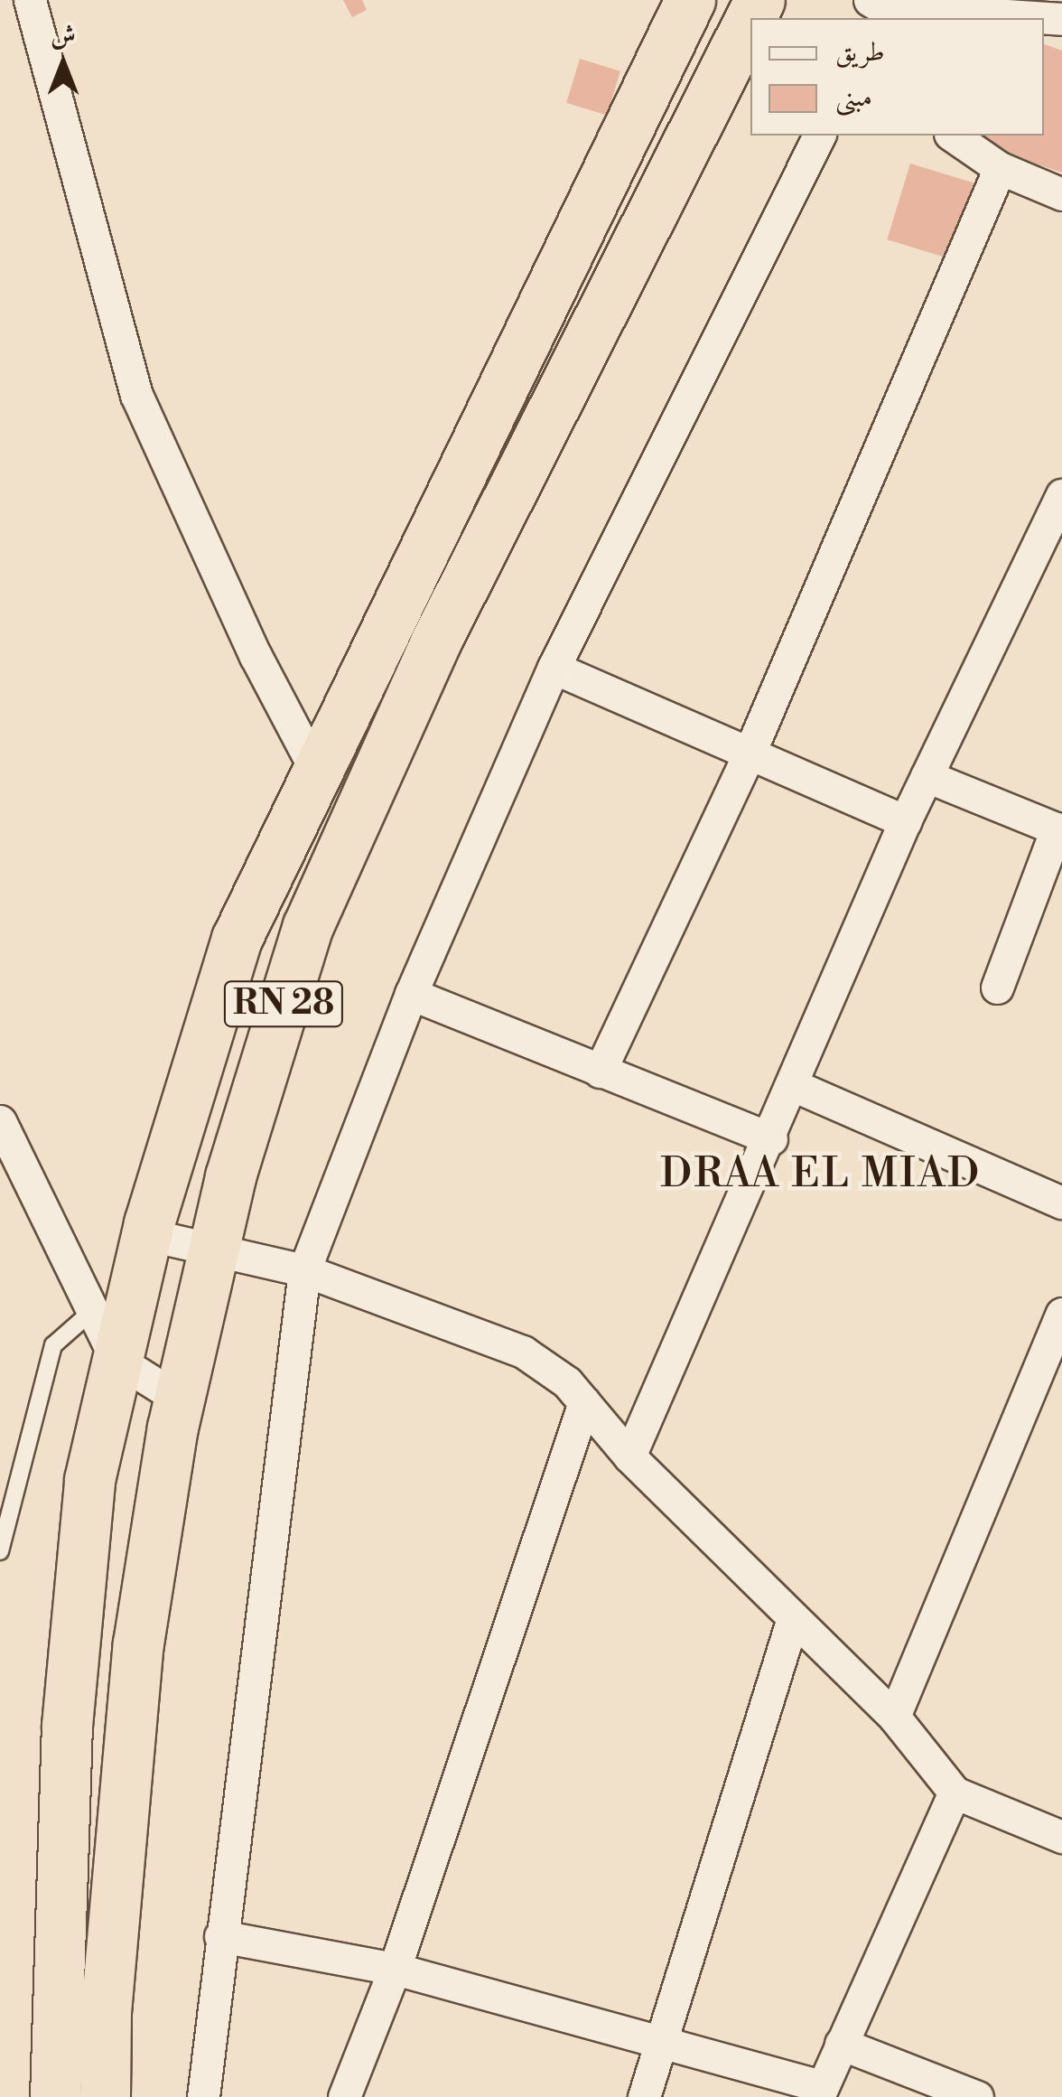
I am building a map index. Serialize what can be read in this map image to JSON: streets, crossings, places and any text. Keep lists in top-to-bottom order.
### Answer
{
  "streets": {
    "highway": ["RN 28"]
  },
  "districts": ["DRAA EL MIAD"],
  "legend": ["طريق", "مبنى"],
  "north": "top"
}
